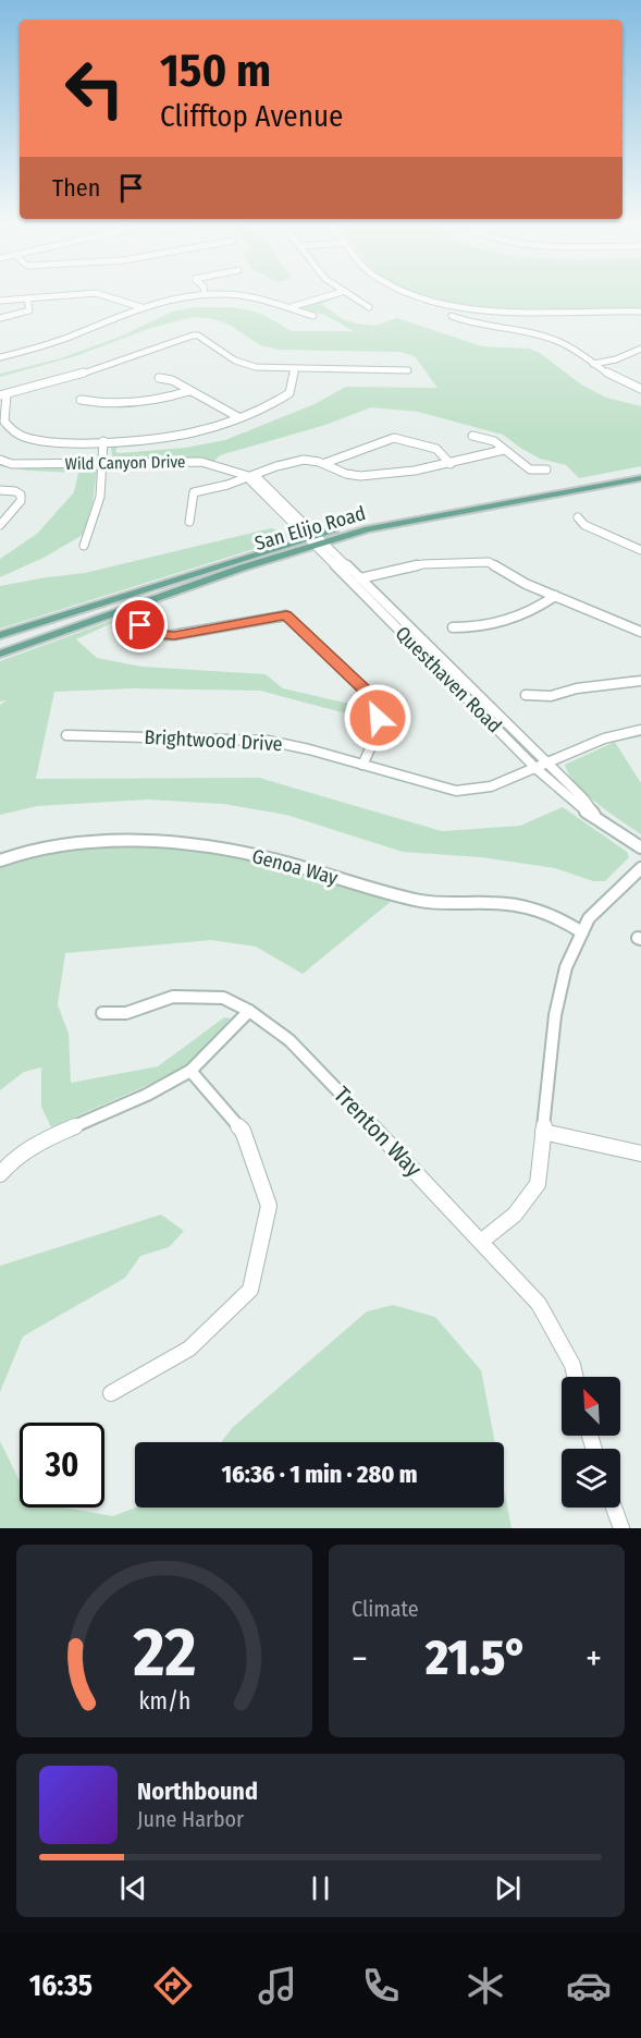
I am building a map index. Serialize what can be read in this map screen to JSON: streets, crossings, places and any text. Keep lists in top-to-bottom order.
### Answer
{
  "streets": {
    "main road": ["San Elijo Road"],
    "street": [
      "Wild Canyon Drive",
      "Questhaven Road",
      "Brightwood Drive",
      "Genoa Way",
      "Trenton Way"
    ]
  },
  "crossings": [
    ["Wild Canyon Drive", "San Elijo Road"],
    ["Wild Canyon Drive", "Questhaven Road"],
    ["San Elijo Road", "Questhaven Road"],
    ["Questhaven Road", "Brightwood Drive"]
  ],
  "north": "top left",
  "page": {
    "turn": ["150 m", "Clifftop Avenue"],
    "then": "Then",
    "limit": "30",
    "trip": "16:36 · 1 min · 280 m",
    "tile": "Climate",
    "heat": ["−", "21.5°", "+"],
    "song": ["Northbound", "June Harbor"],
    "tabs": "16:35",
    "gauge": ["22", "km/h"]
  }
}
